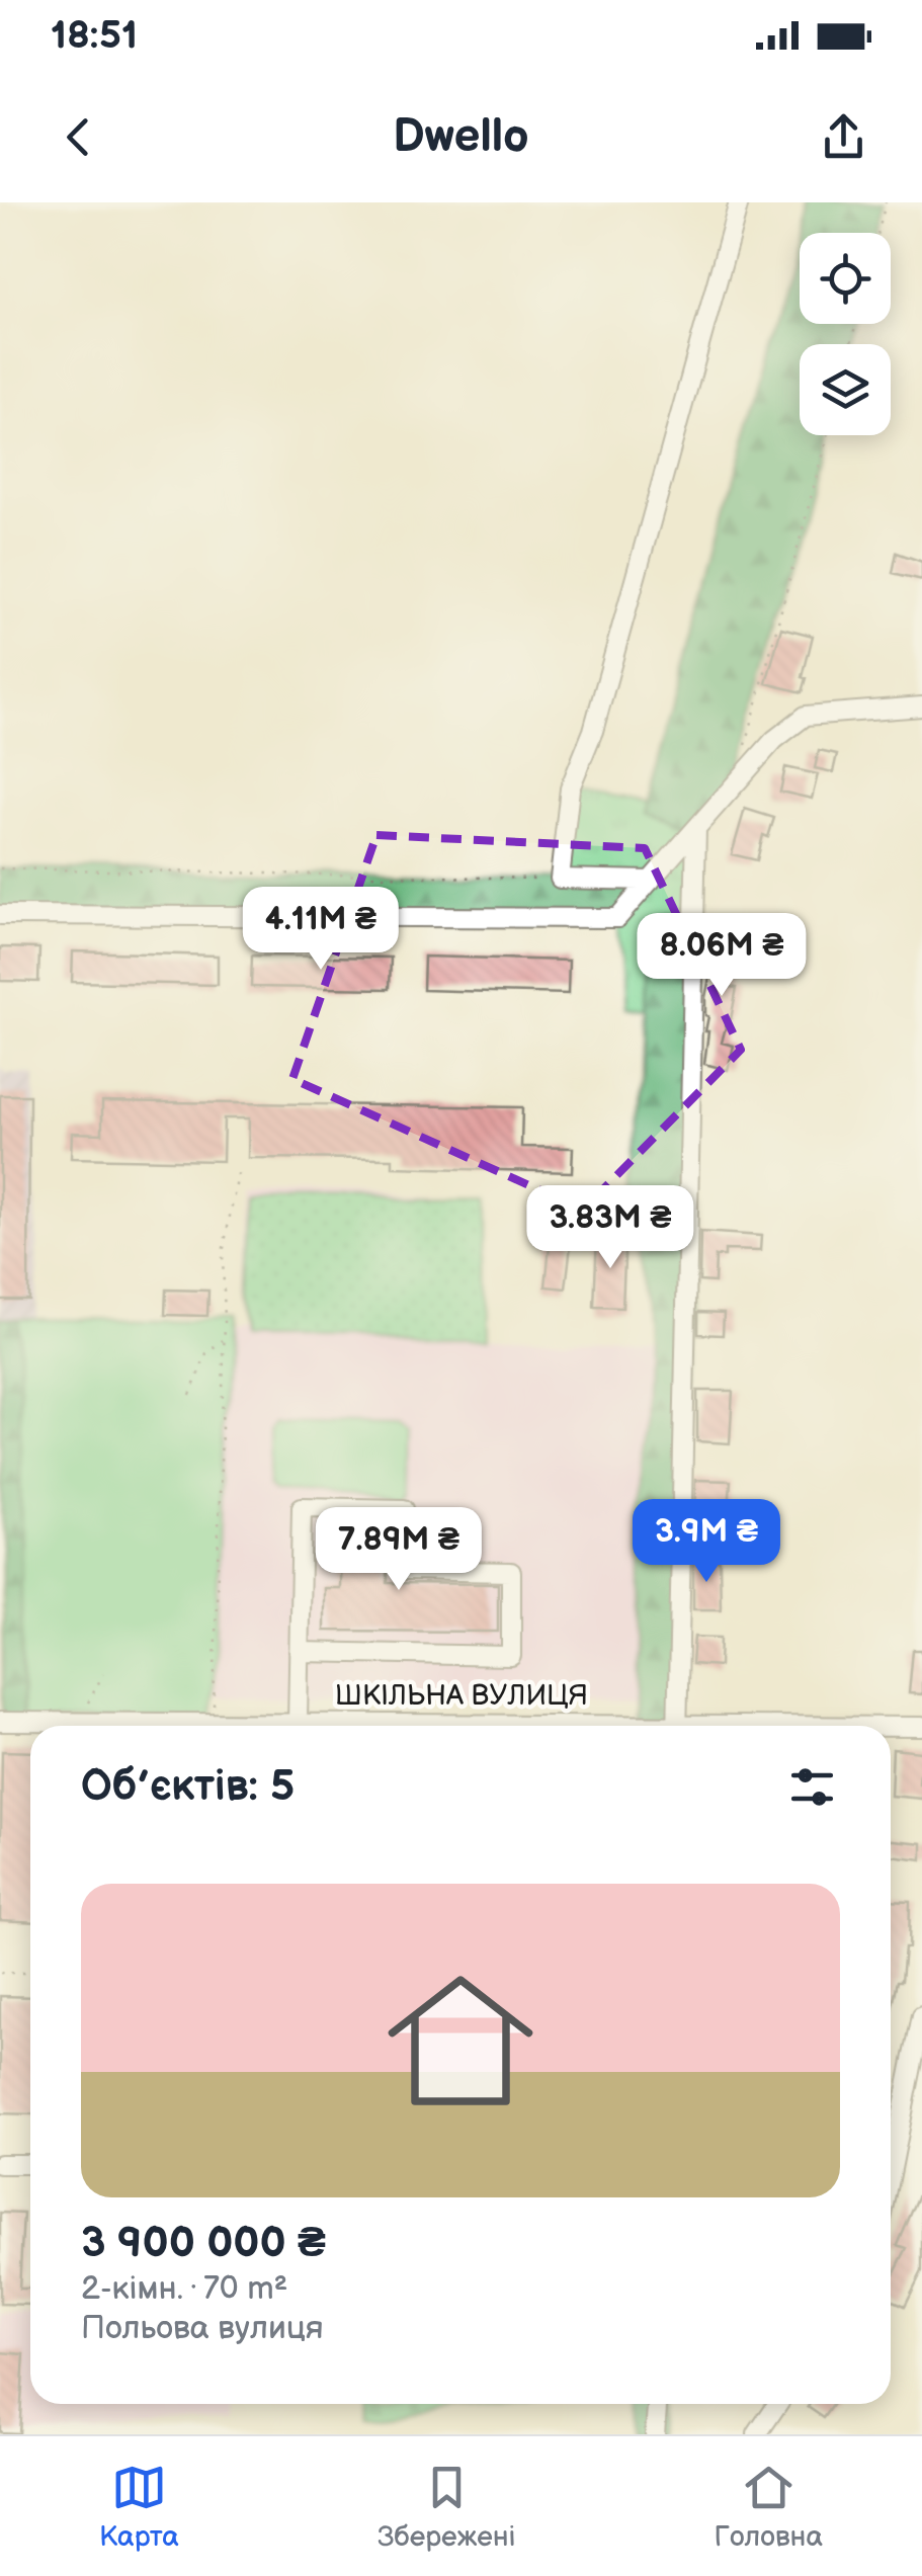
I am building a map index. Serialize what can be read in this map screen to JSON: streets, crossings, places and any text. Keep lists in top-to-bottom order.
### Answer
{
  "streets": {
    "street": ["ШКІЛЬНА ВУЛИЦЯ"]
  },
  "page": {
    "status": "18:51",
    "header": "Dwello",
    "price": [
      "4.11M ₴",
      "8.06M ₴",
      "3.83M ₴",
      "3.9M ₴",
      "7.89M ₴"
    ],
    "heading": "Об’єктів: 5",
    "list": [
      {
        "name": "3 900 000 ₴",
        "note": "2-кімн. · 70 m² · Польова вулиця"
      }
    ],
    "tabs": ["Карта", "Збережені", "Головна"]
  }
}
